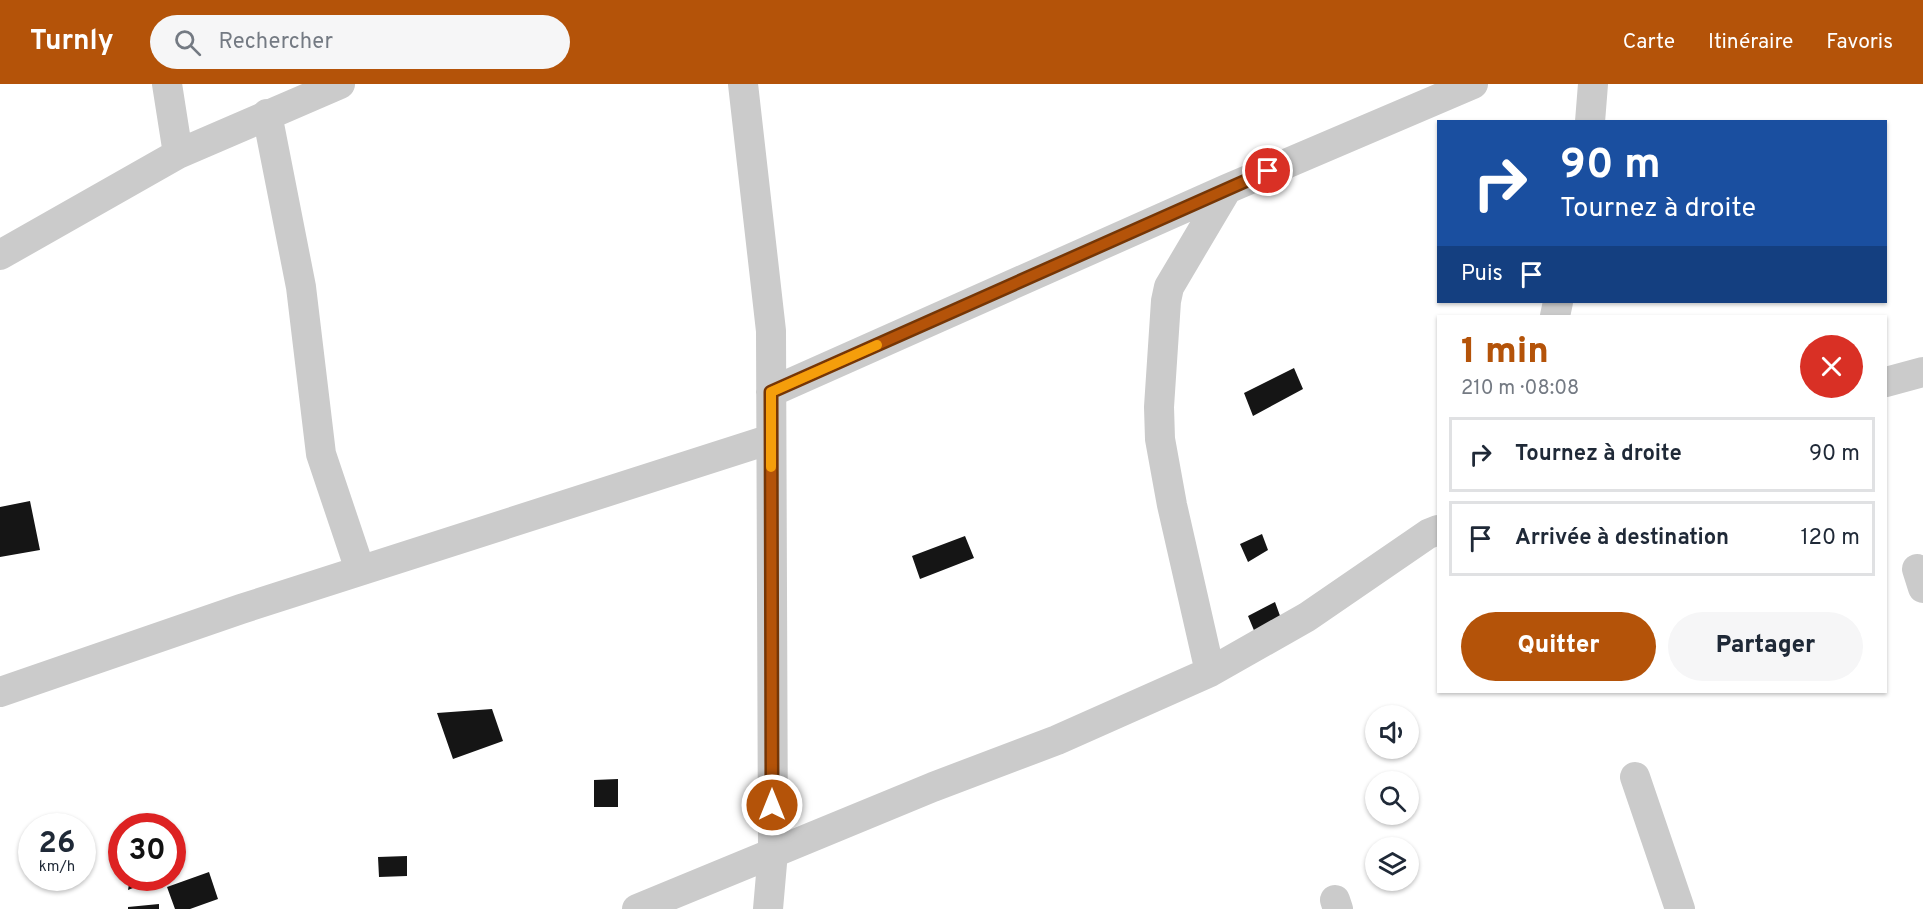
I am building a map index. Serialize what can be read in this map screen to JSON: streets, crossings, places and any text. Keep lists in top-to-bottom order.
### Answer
{
  "page": {
    "header": "Turnly",
    "search": "Rechercher",
    "nav": ["Carte", "Itinéraire", "Favoris"],
    "turn": ["90 m", "Tournez à droite"],
    "then": "Puis",
    "heading": ["1 min", "210 m · 08:08"],
    "list": [
      {
        "name": "Tournez à droite",
        "value": "90 m"
      },
      {
        "name": "Arrivée à destination",
        "value": "120 m"
      }
    ],
    "buttons": ["Quitter", "Partager"],
    "speed": "26 km/h",
    "limit": "30"
  }
}
